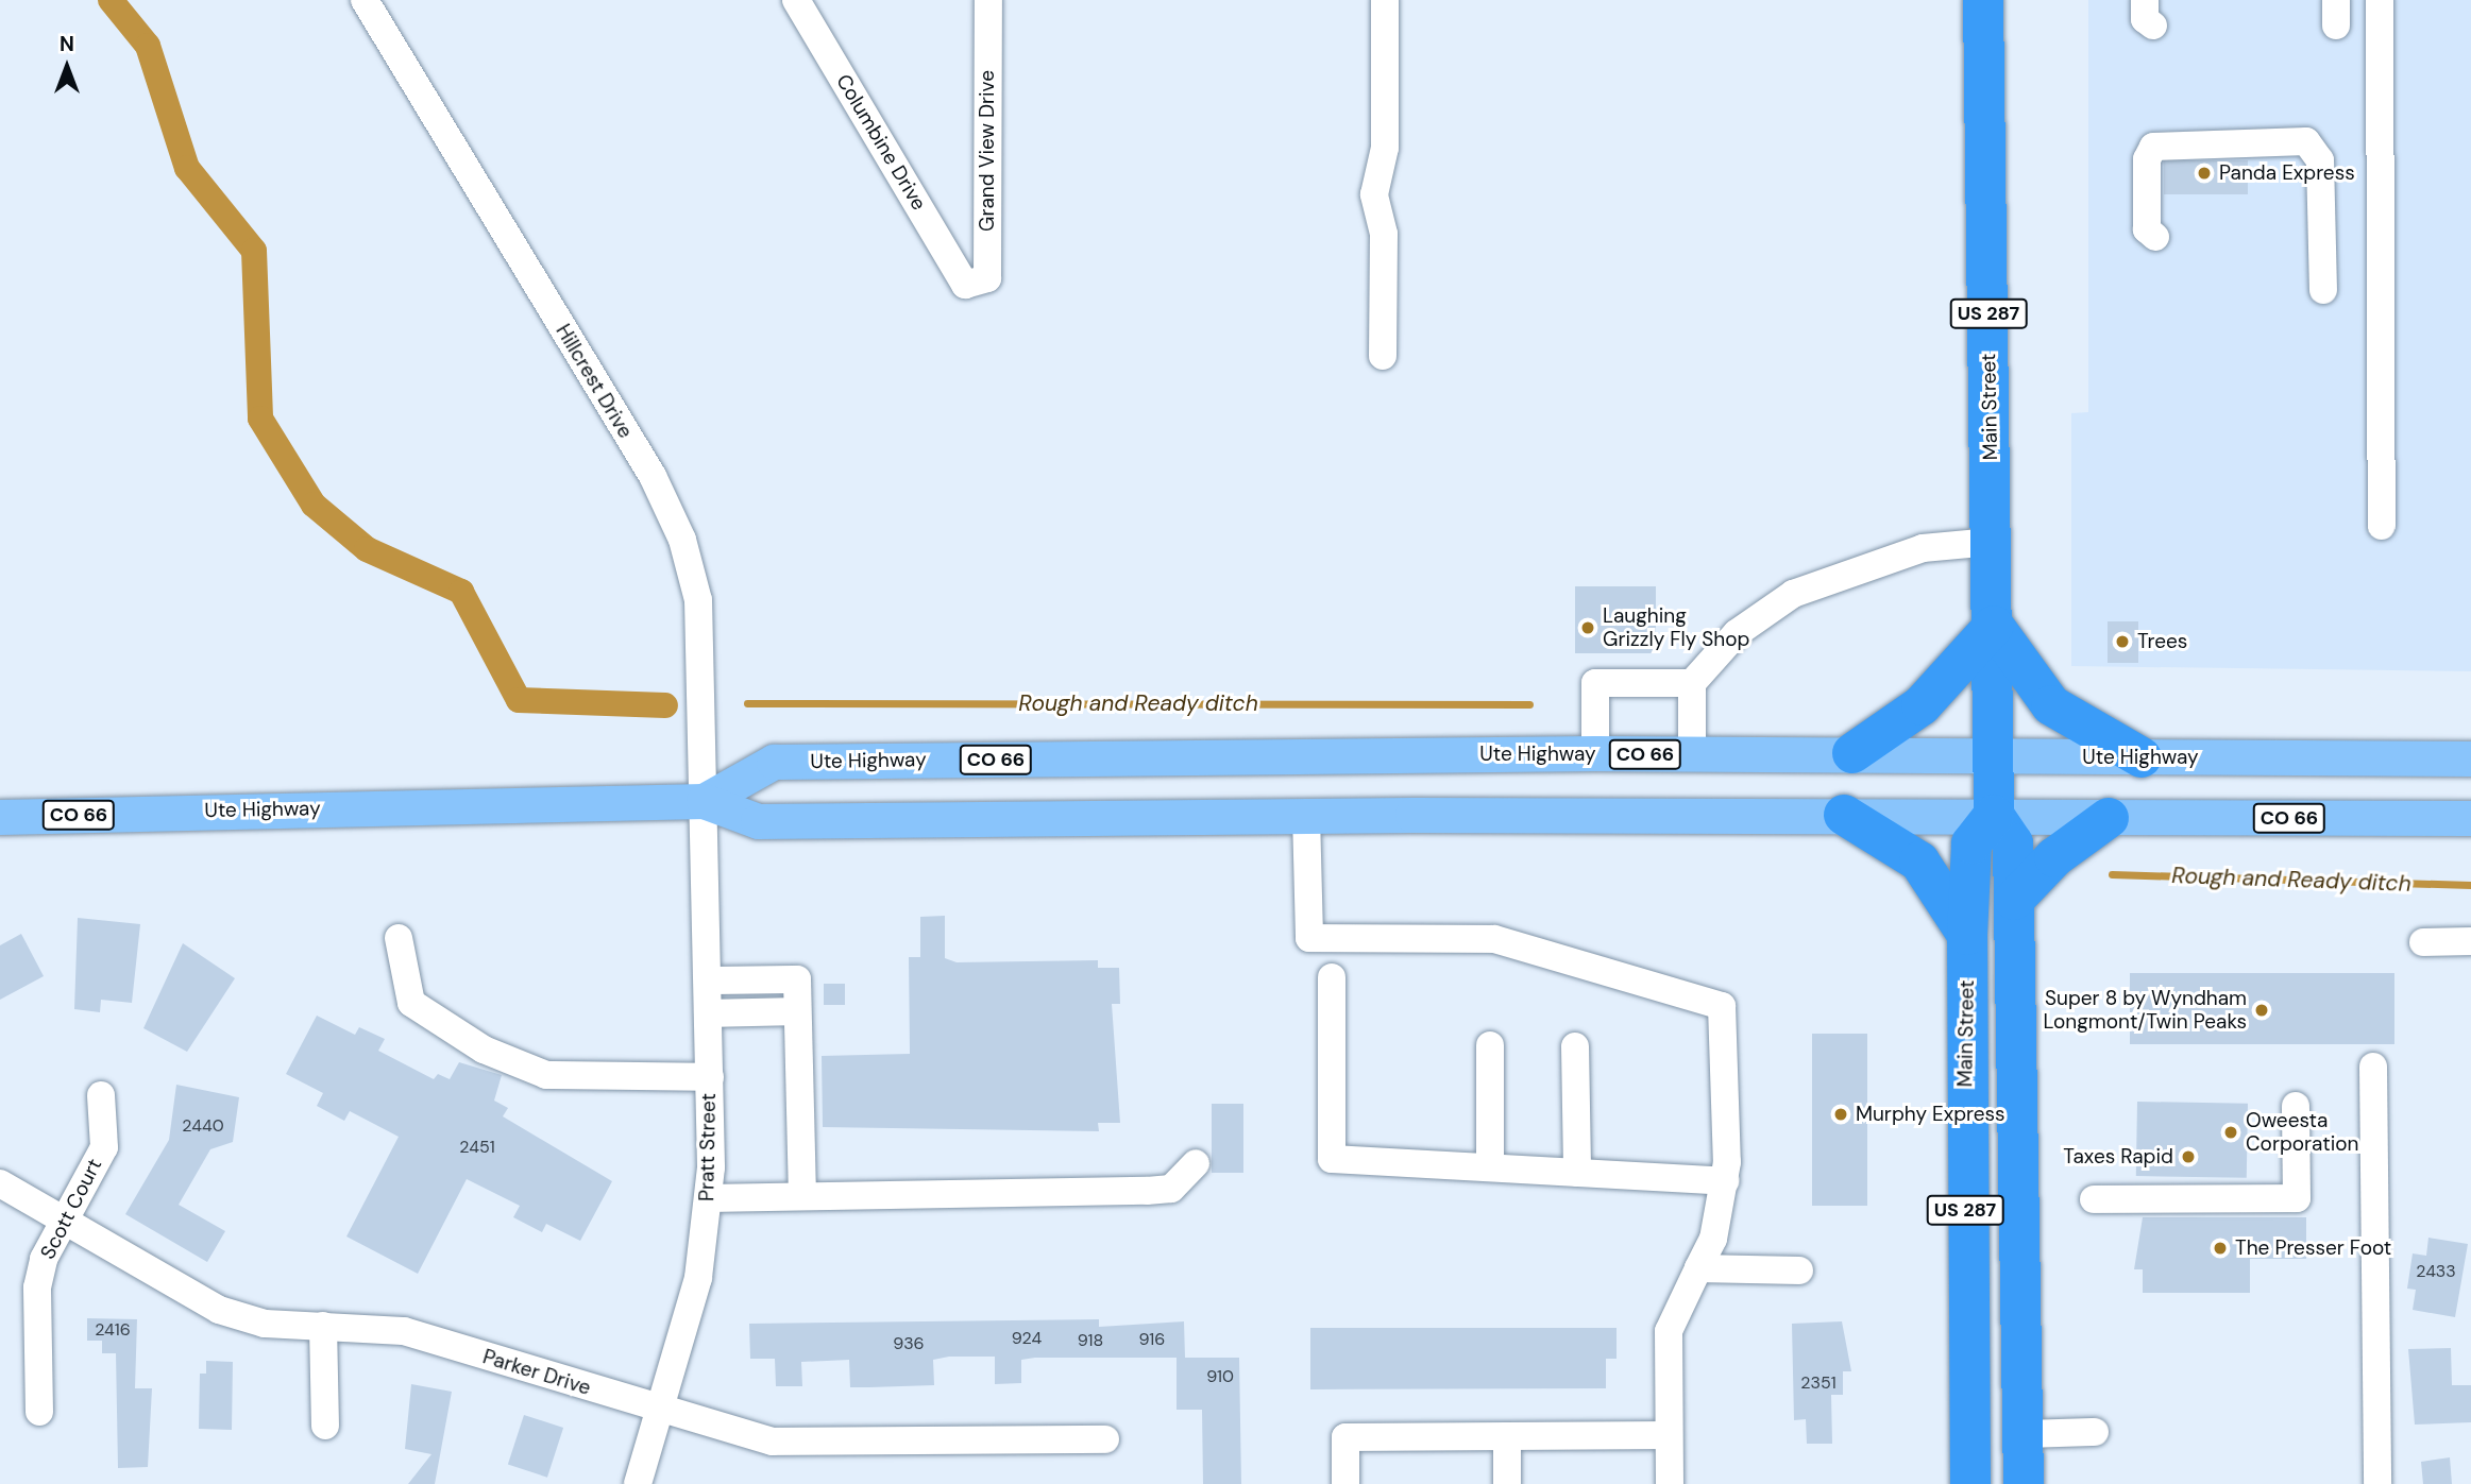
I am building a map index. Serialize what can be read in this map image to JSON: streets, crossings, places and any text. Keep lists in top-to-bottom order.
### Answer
{
  "streets": {
    "highway": ["US 287", "Main Street"],
    "main road": ["Ute Highway", "CO 66"],
    "street": [
      "Columbine Drive",
      "Grand View Drive",
      "Hillcrest Drive",
      "Pratt Street",
      "Scott Court",
      "Parker Drive"
    ]
  },
  "crossings": [
    ["Columbine Drive", "Grand View Drive"],
    ["US 287", "Main Street"],
    ["US 287", "Ute Highway"],
    ["Hillcrest Drive", "Ute Highway"],
    ["Hillcrest Drive", "Pratt Street"],
    ["Main Street", "Ute Highway"],
    ["Ute Highway", "Pratt Street"],
    ["Pratt Street", "Parker Drive"],
    ["Scott Court", "Parker Drive"]
  ],
  "water": ["Rough and Ready ditch"],
  "places": [
    "Panda Express",
    "Laughing Grizzly Fly Shop",
    "Trees",
    "Super 8 by Wyndham Longmont/Twin Peaks",
    "Murphy Express",
    "Oweesta Corporation",
    "Taxes Rapid",
    "The Presser Foot"
  ],
  "house_numbers": [
    "2440",
    "2451",
    "2433",
    "2416",
    "924",
    "916",
    "918",
    "936",
    "910",
    "2351"
  ],
  "north": "top"
}
